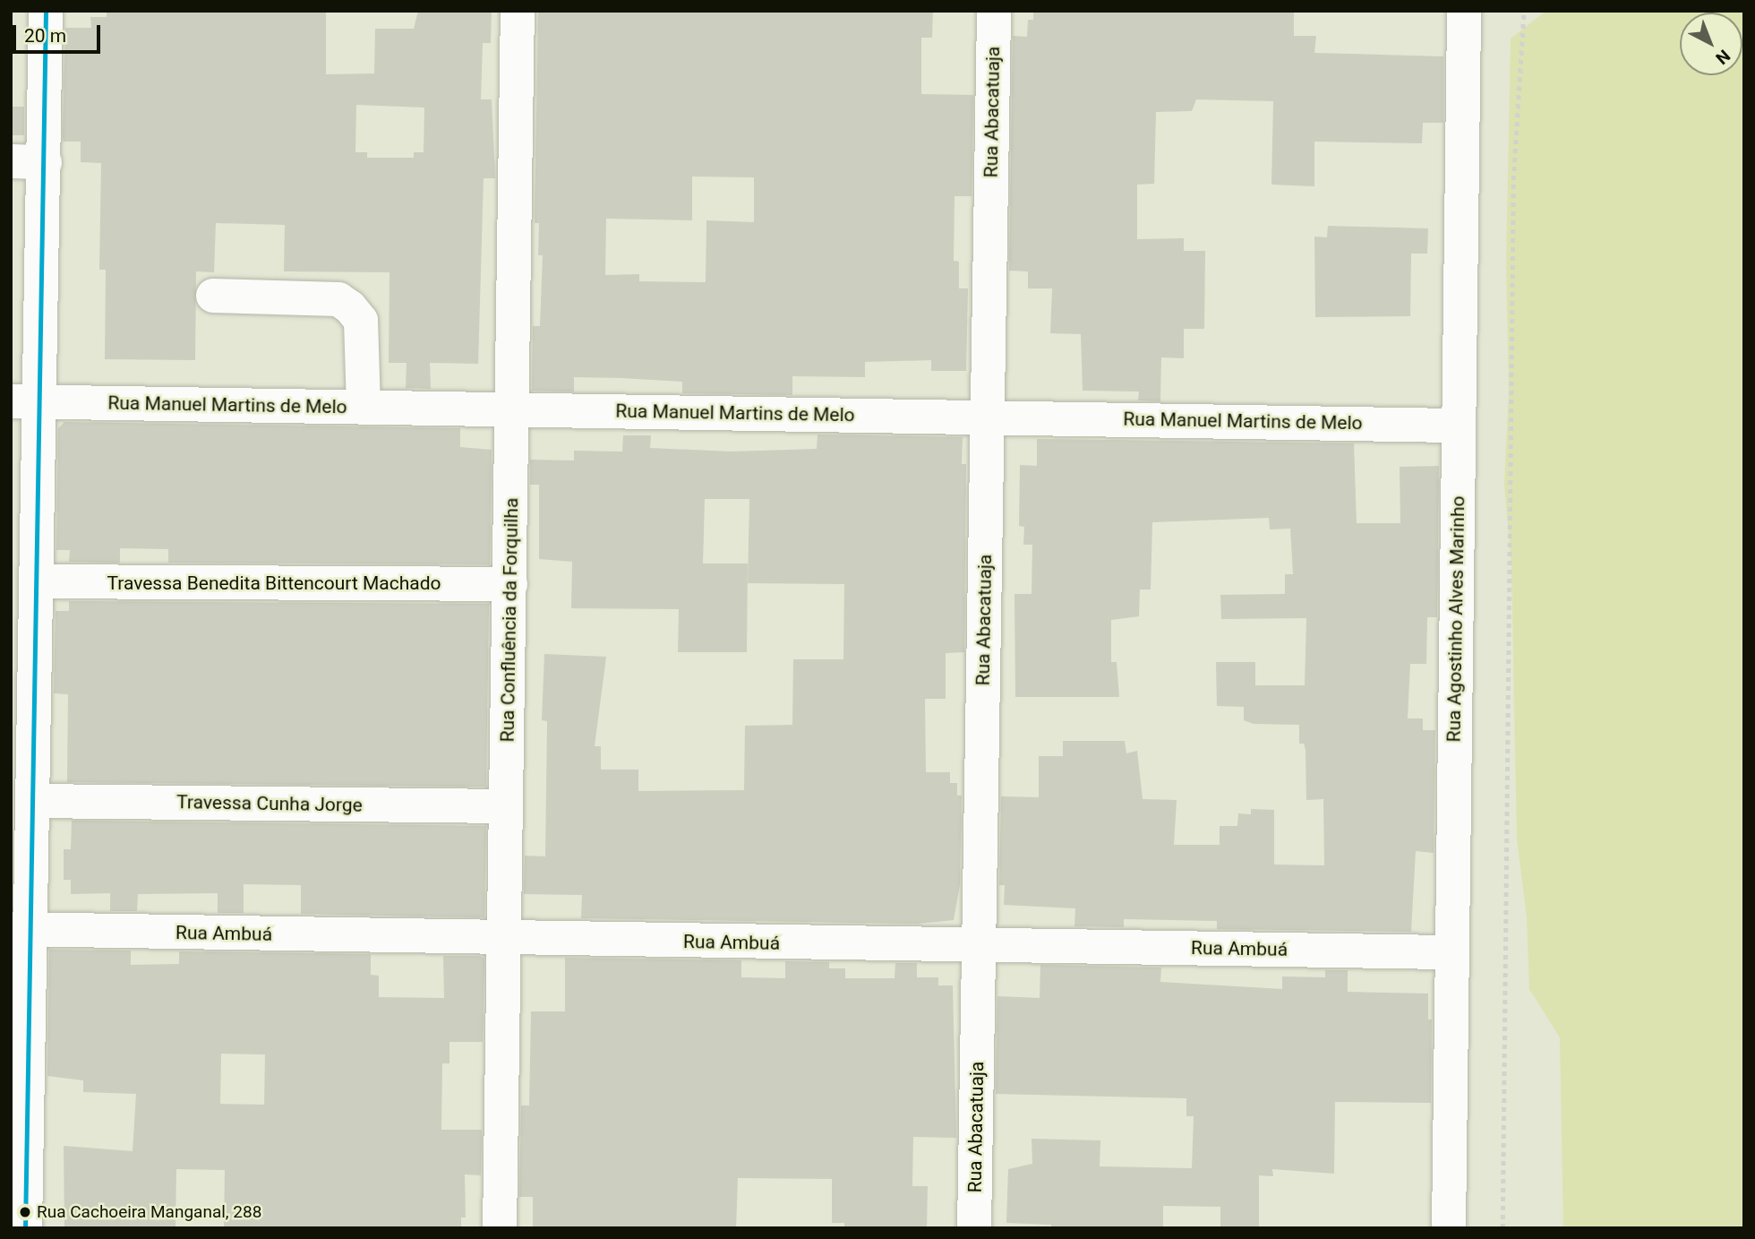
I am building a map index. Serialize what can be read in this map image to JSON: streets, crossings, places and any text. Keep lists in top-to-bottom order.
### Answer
{
  "streets": {
    "street": [
      "Rua Abacatuaja",
      "Rua Manuel Martins de Melo",
      "Travessa Benedita Bittencourt Machado",
      "Rua Agostinho Alves Marinho",
      "Rua Confluência da Forquilha",
      "Travessa Cunha Jorge",
      "Rua Ambuá"
    ]
  },
  "crossings": [
    ["Rua Abacatuaja", "Rua Manuel Martins de Melo"],
    ["Rua Abacatuaja", "Rua Ambuá"],
    ["Rua Manuel Martins de Melo", "Rua Agostinho Alves Marinho"],
    ["Rua Manuel Martins de Melo", "Rua Confluência da Forquilha"],
    ["Travessa Benedita Bittencourt Machado", "Rua Confluência da Forquilha"],
    ["Rua Agostinho Alves Marinho", "Rua Ambuá"],
    ["Rua Confluência da Forquilha", "Travessa Cunha Jorge"],
    ["Rua Confluência da Forquilha", "Rua Ambuá"]
  ],
  "places": ["Rua Cachoeira Manganal, 288"],
  "scale_bar": "20 m",
  "north": "bottom right"
}
